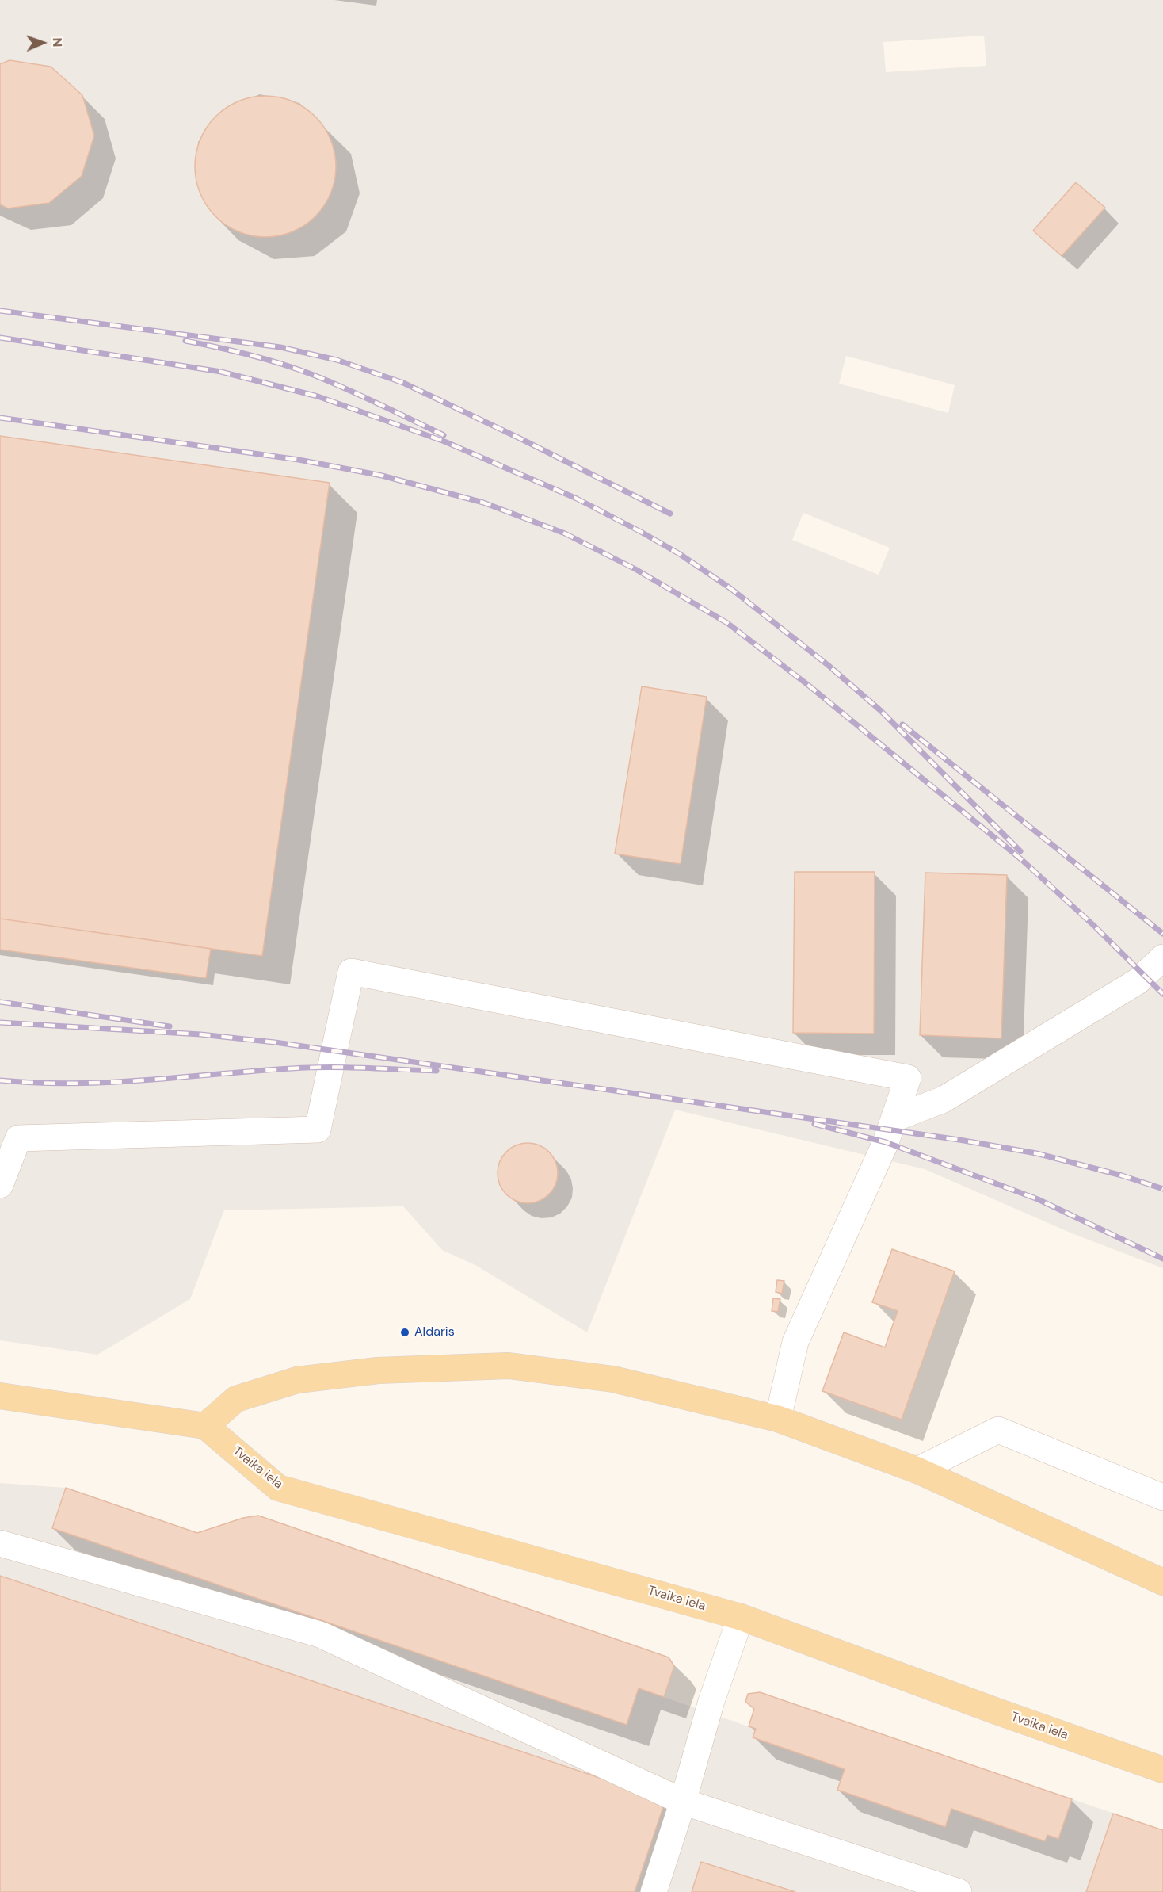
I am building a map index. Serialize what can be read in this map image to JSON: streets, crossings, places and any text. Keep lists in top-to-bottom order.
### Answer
{
  "streets": {
    "main road": ["Tvaika iela"]
  },
  "places": ["Aldaris"],
  "north": "right"
}
